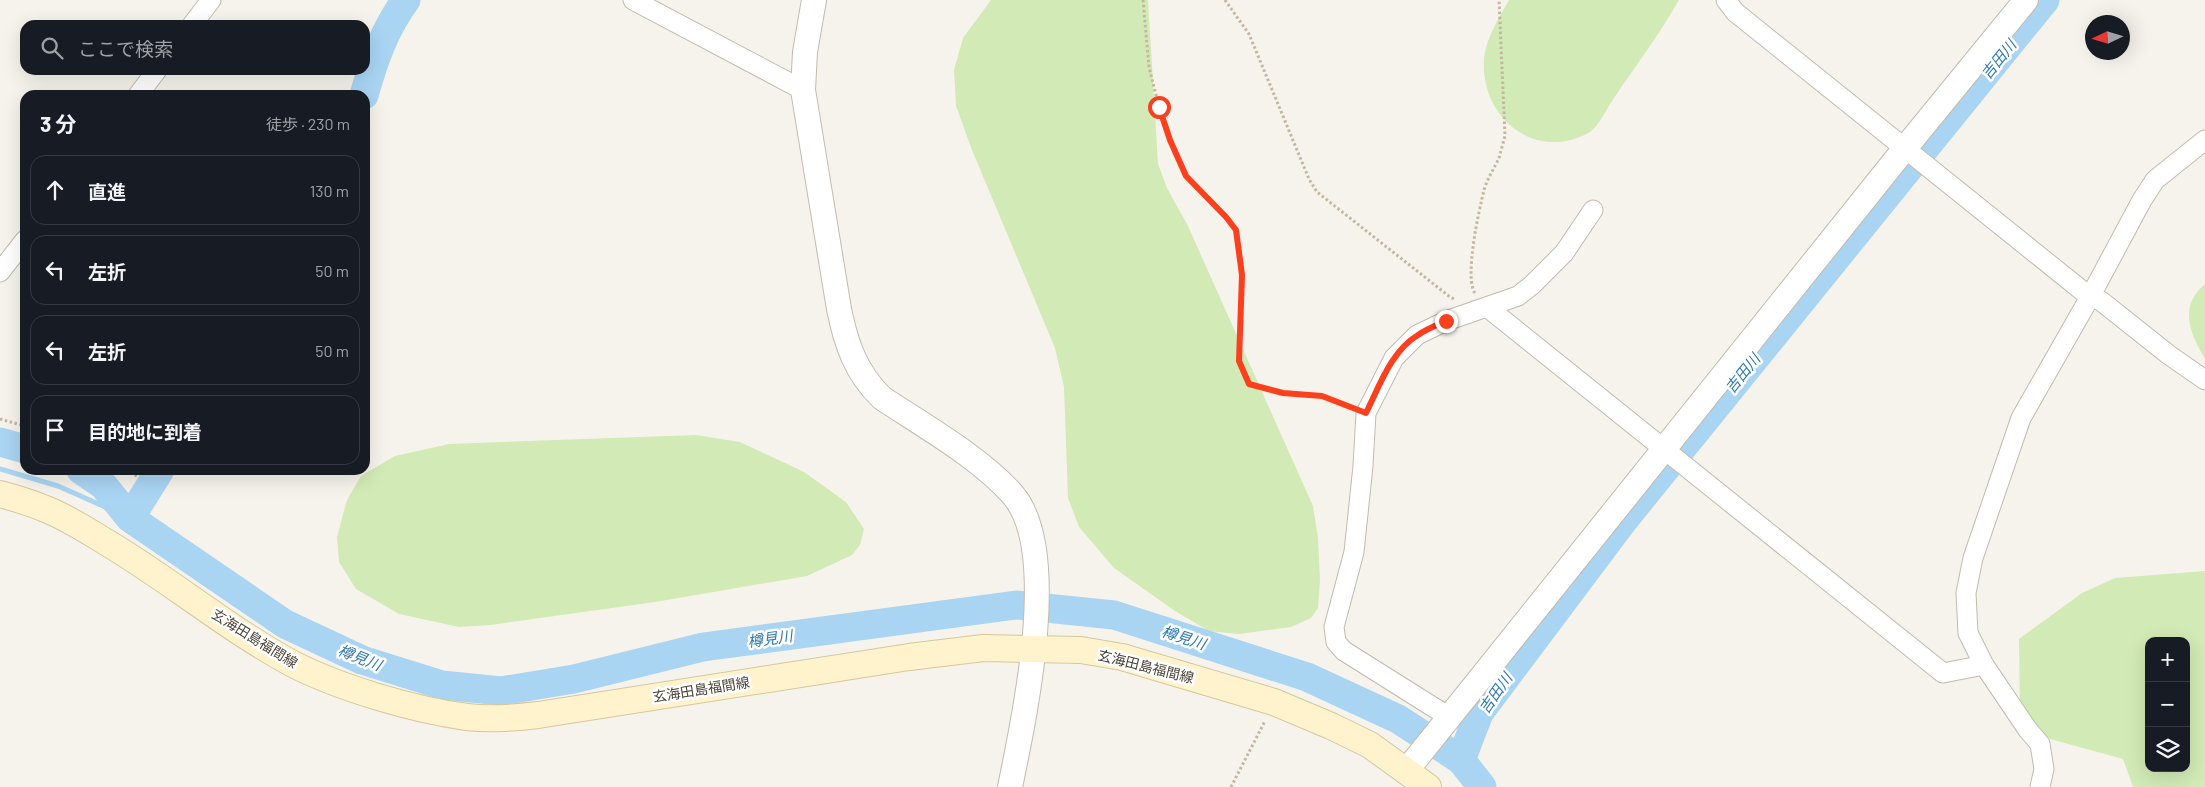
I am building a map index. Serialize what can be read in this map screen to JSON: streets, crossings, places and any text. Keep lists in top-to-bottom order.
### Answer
{
  "streets": {
    "main road": ["玄海田島福間線"]
  },
  "water": ["吉田川", "樽見川"],
  "north": "left",
  "page": {
    "search": "ここで検索",
    "heading": ["3 分", "徒歩 · 230 m"],
    "list": [
      ["直進", "130 m"],
      ["左折", "50 m"],
      ["左折", "50 m"],
      "目的地に到着"
    ],
    "map_buttons": ["+", "−"]
  }
}
